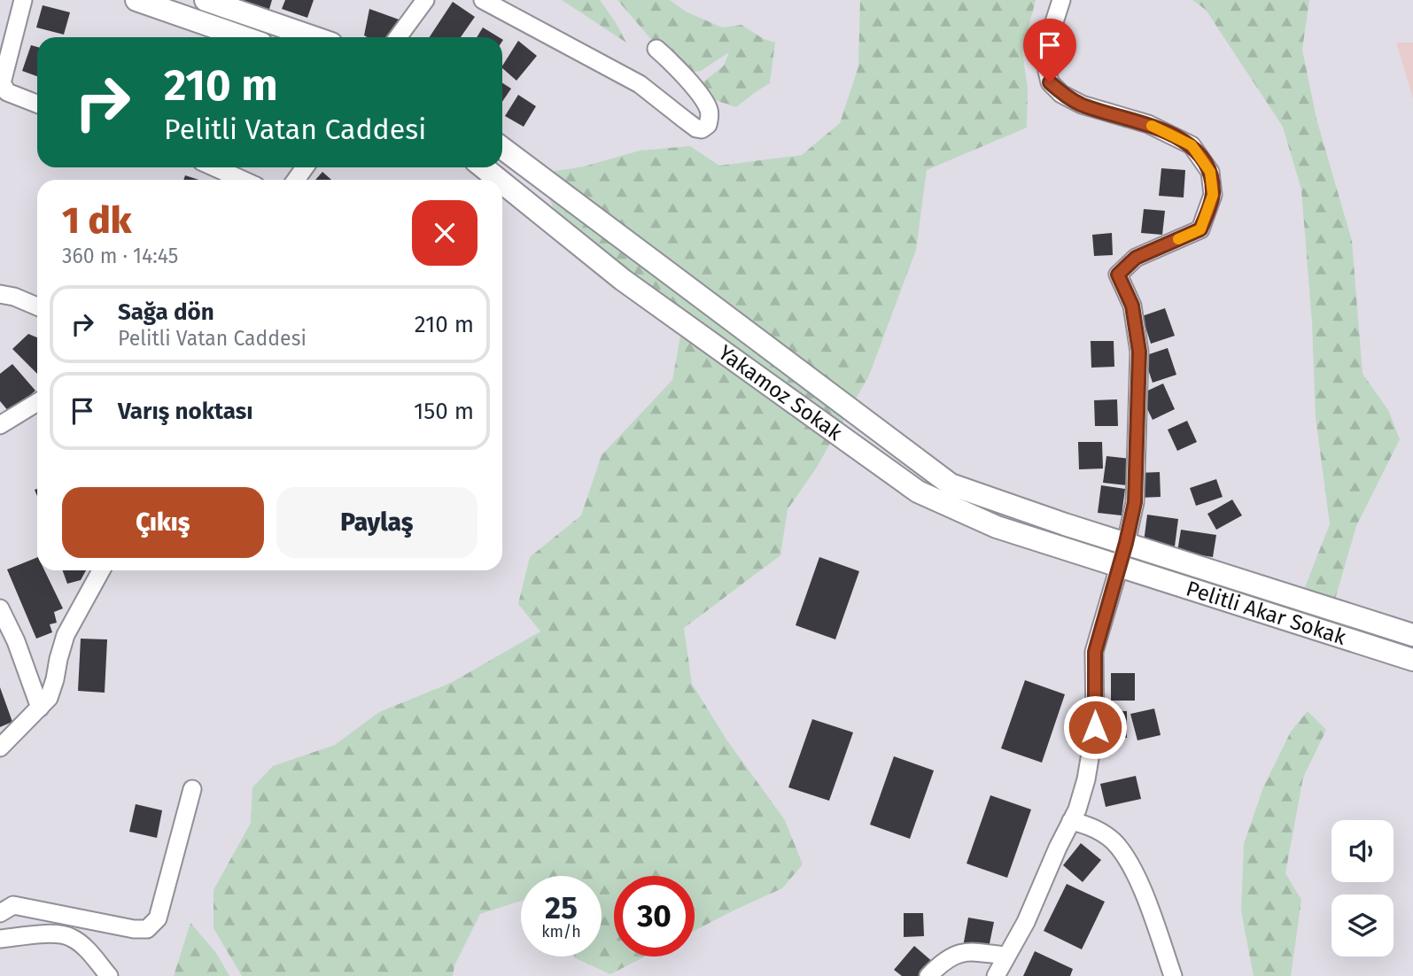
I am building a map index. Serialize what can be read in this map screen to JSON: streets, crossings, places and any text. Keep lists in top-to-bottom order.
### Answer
{
  "streets": {
    "main road": ["Yakamoz Sokak", "Pelitli Akar Sokak"]
  },
  "crossings": [
    ["Yakamoz Sokak", "Pelitli Akar Sokak"]
  ],
  "page": {
    "turn": ["210 m", "Pelitli Vatan Caddesi"],
    "heading": ["1 dk", "360 m · 14:45"],
    "list": [
      {
        "name": "Sağa dön",
        "note": "Pelitli Vatan Caddesi",
        "value": "210 m"
      },
      {
        "name": "Varış noktası",
        "value": "150 m"
      }
    ],
    "buttons": ["Çıkış", "Paylaş"],
    "speed": "25 km/h",
    "limit": "30"
  }
}
